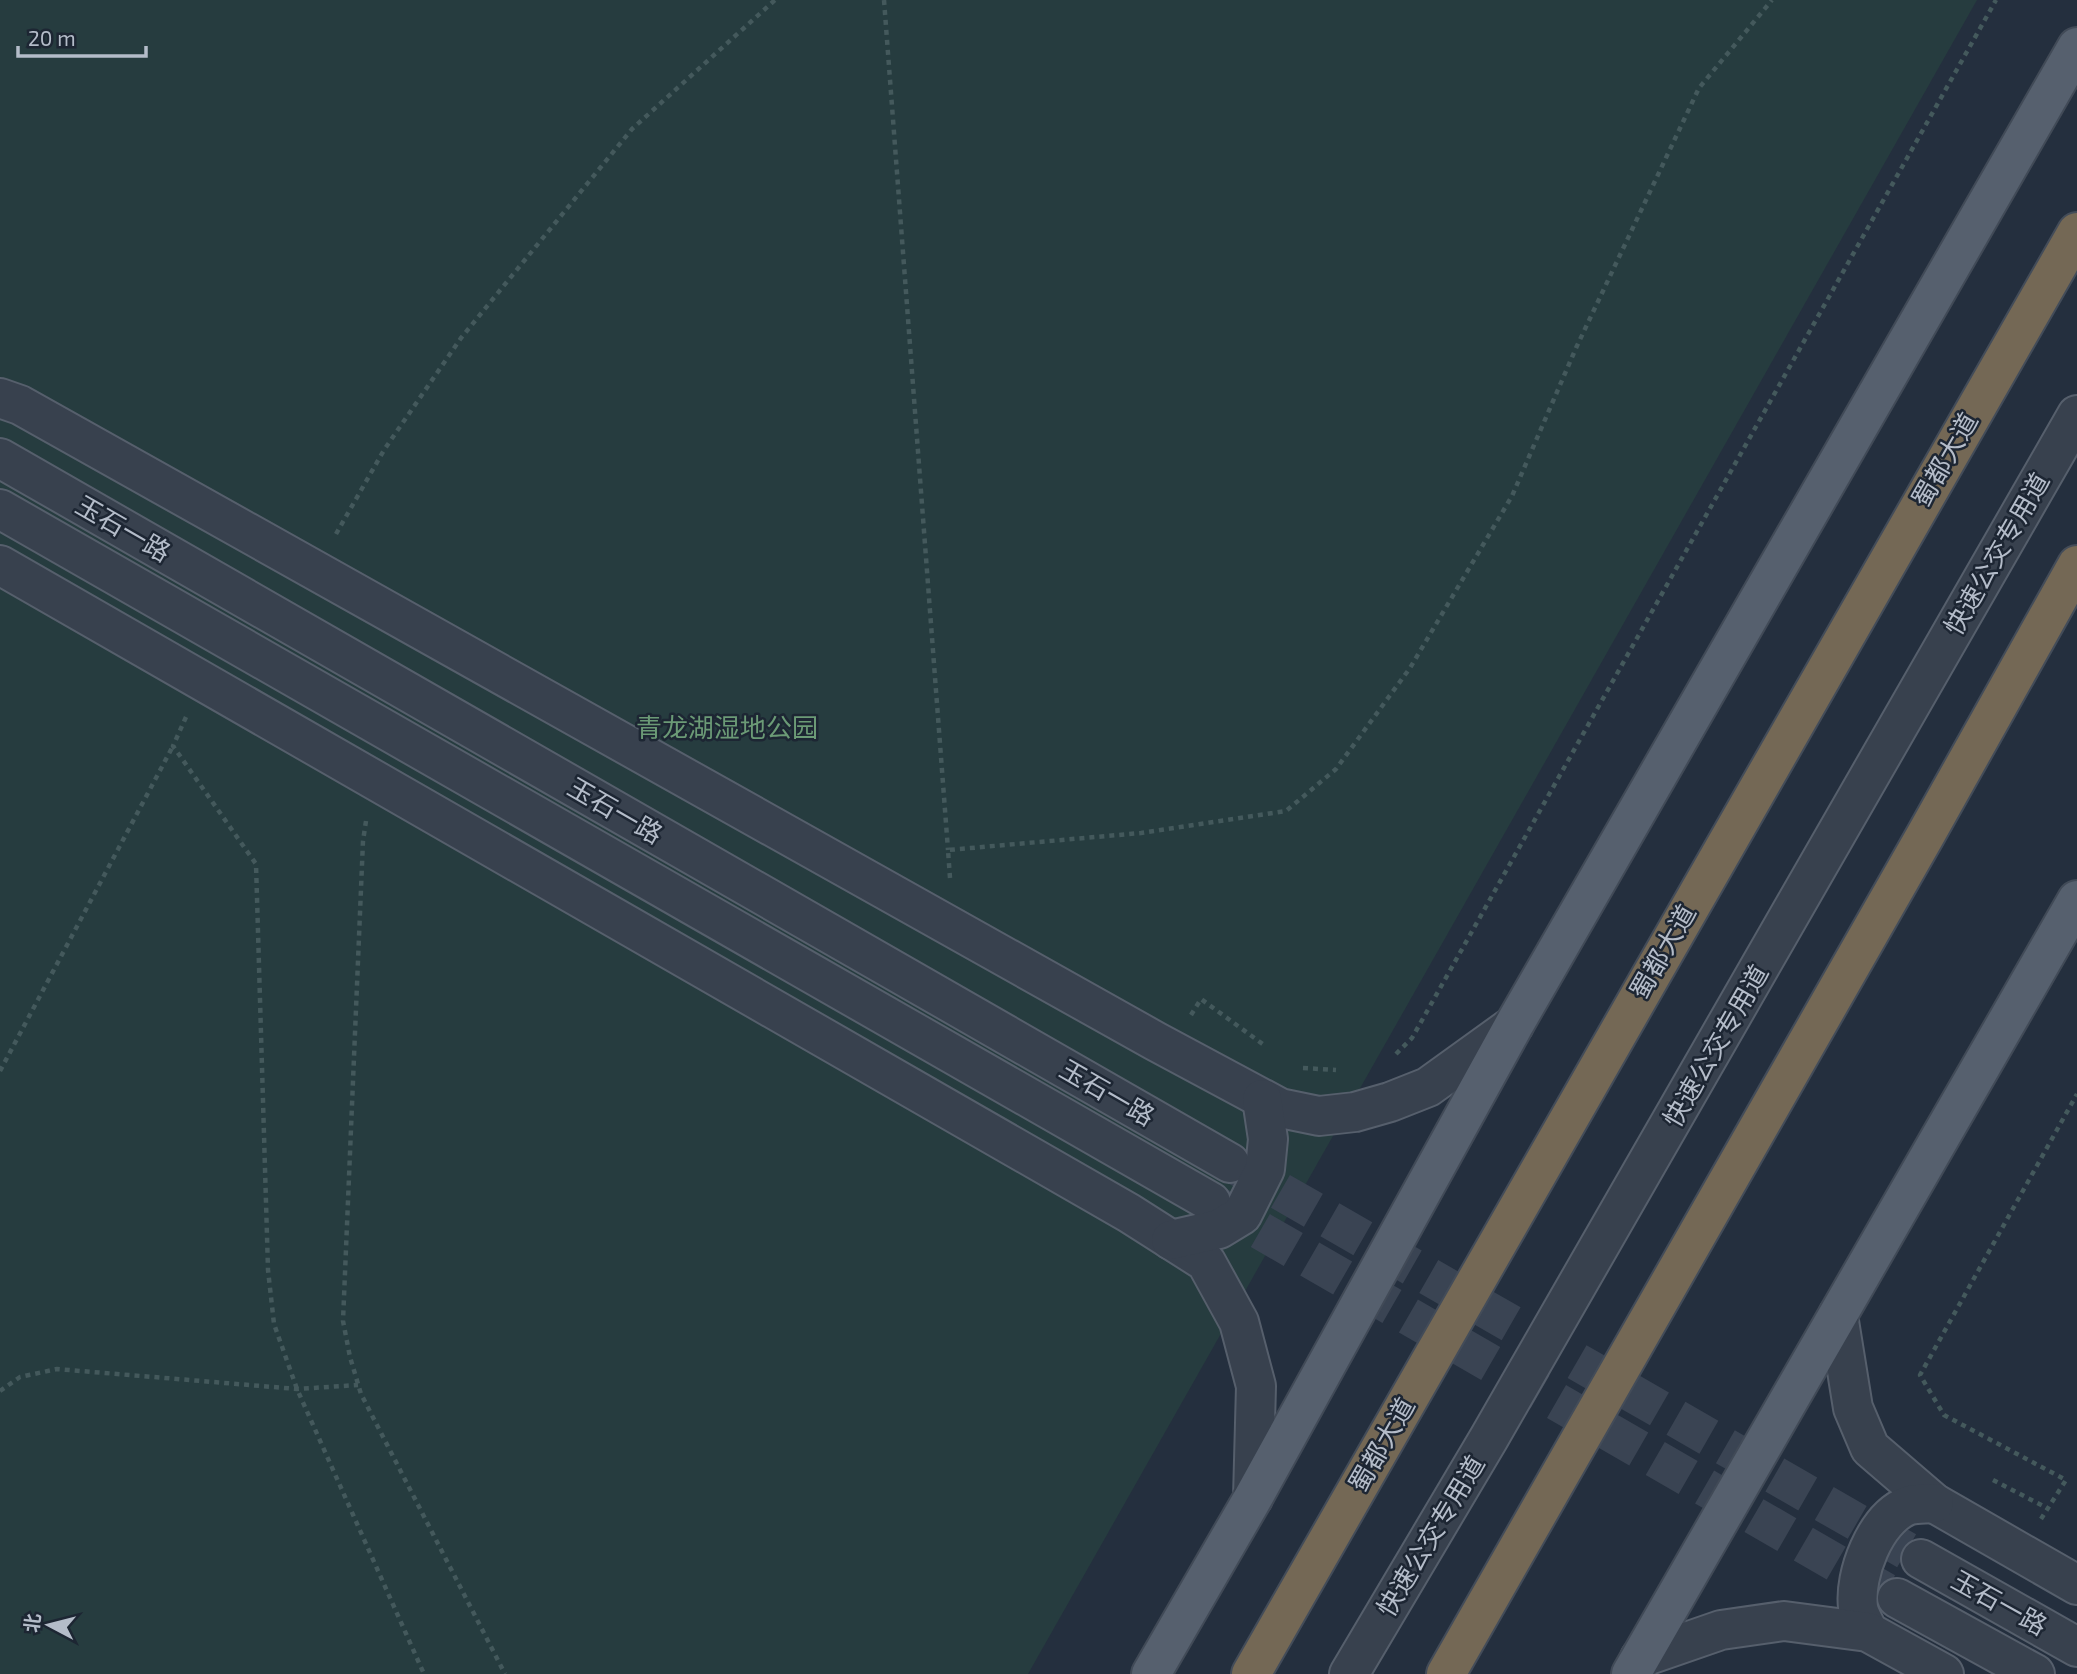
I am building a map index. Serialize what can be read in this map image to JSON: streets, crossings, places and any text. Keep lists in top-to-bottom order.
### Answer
{
  "streets": {
    "highway": ["蜀都大道"],
    "street": ["玉石一路", "快速公交专用道"]
  },
  "parks": ["青龙湖湿地公园"],
  "scale_bar": "20 m",
  "north": "left"
}
